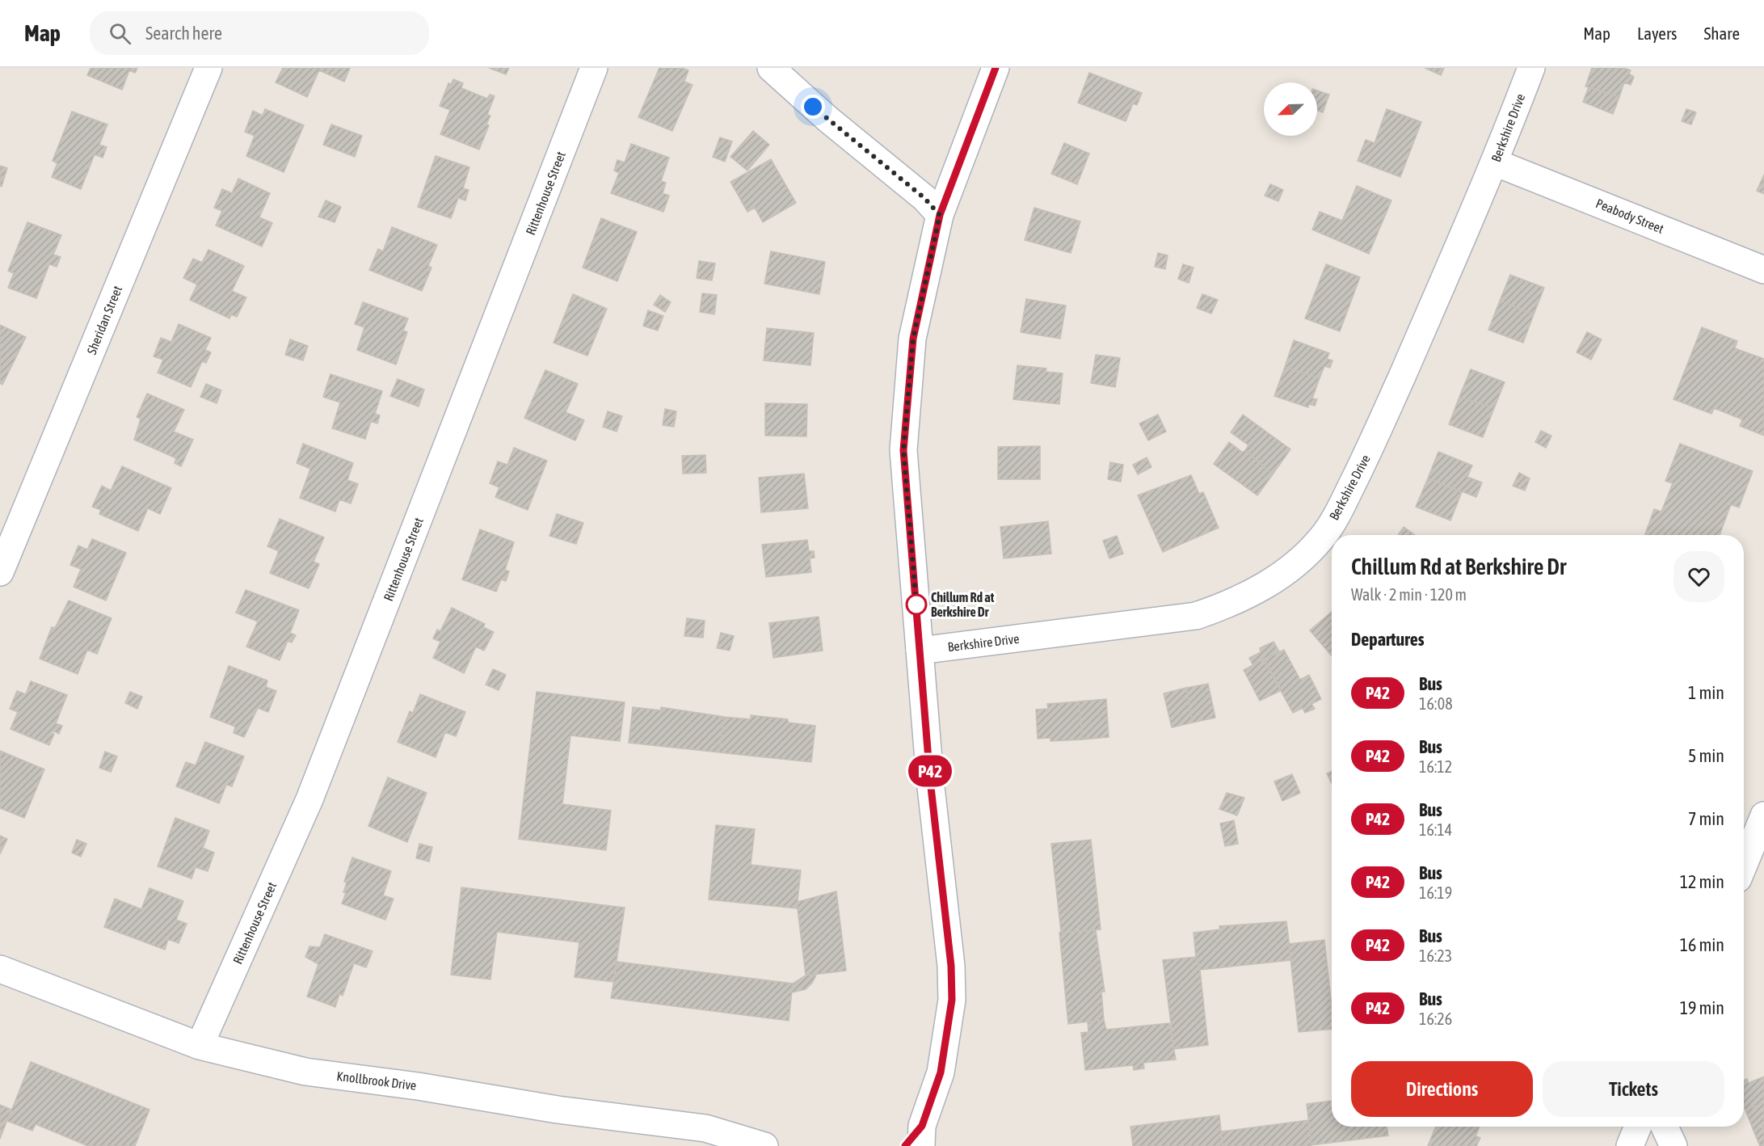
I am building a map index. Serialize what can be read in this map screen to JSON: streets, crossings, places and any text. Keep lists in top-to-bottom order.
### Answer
{
  "streets": {
    "street": [
      "Berkshire Drive",
      "Rittenhouse Street",
      "Peabody Street",
      "Sheridan Street",
      "Knollbrook Drive"
    ]
  },
  "crossings": [
    ["Berkshire Drive", "Peabody Street"],
    ["Rittenhouse Street", "Knollbrook Drive"]
  ],
  "places": ["Chillum Rd at Berkshire Dr"],
  "lines": ["bus line P42"],
  "north": "bottom left",
  "page": {
    "header": "Map",
    "search": "Search here",
    "nav": ["Map", "Layers", "Share"],
    "on_map": "P42",
    "heading": [
      ["Chillum Rd at Berkshire Dr", "Walk · 2 min · 120 m"],
      "Departures"
    ],
    "list": [
      {
        "mark": "P42",
        "name": "Bus",
        "note": "16:08",
        "value": "1 min"
      },
      {
        "mark": "P42",
        "name": "Bus",
        "note": "16:12",
        "value": "5 min"
      },
      {
        "mark": "P42",
        "name": "Bus",
        "note": "16:14",
        "value": "7 min"
      },
      {
        "mark": "P42",
        "name": "Bus",
        "note": "16:19",
        "value": "12 min"
      },
      {
        "mark": "P42",
        "name": "Bus",
        "note": "16:23",
        "value": "16 min"
      },
      {
        "mark": "P42",
        "name": "Bus",
        "note": "16:26",
        "value": "19 min"
      }
    ],
    "buttons": ["Directions", "Tickets"]
  }
}
